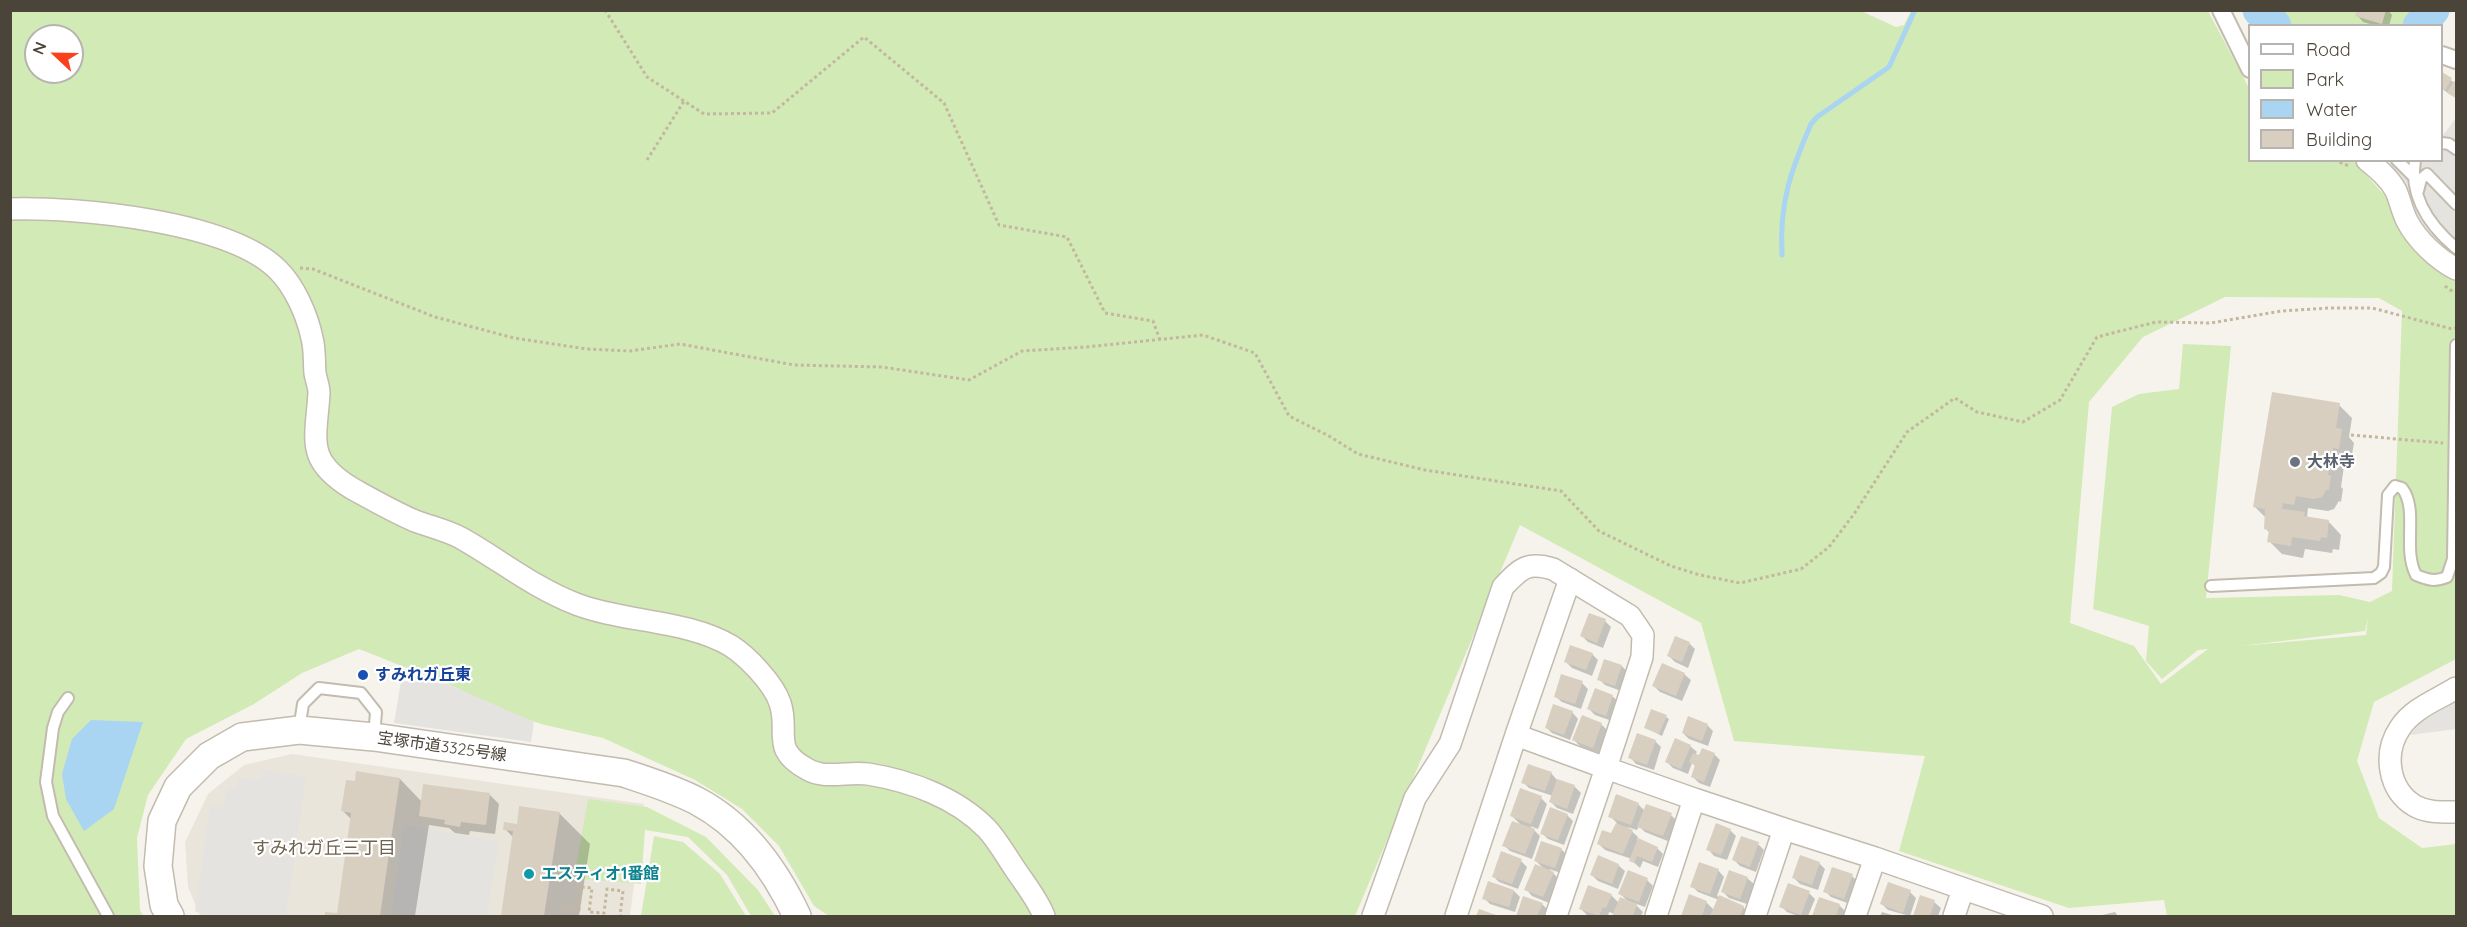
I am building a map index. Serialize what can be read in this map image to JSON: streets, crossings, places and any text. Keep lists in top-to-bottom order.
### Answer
{
  "streets": {
    "street": ["宝塚市道3325号線"]
  },
  "districts": ["すみれガ丘三丁目"],
  "places": ["大林寺", "すみれガ丘東", "エスティオ1番館"],
  "legend": [
    "Road",
    "Park",
    "Water",
    "Building"
  ],
  "north": "left"
}
